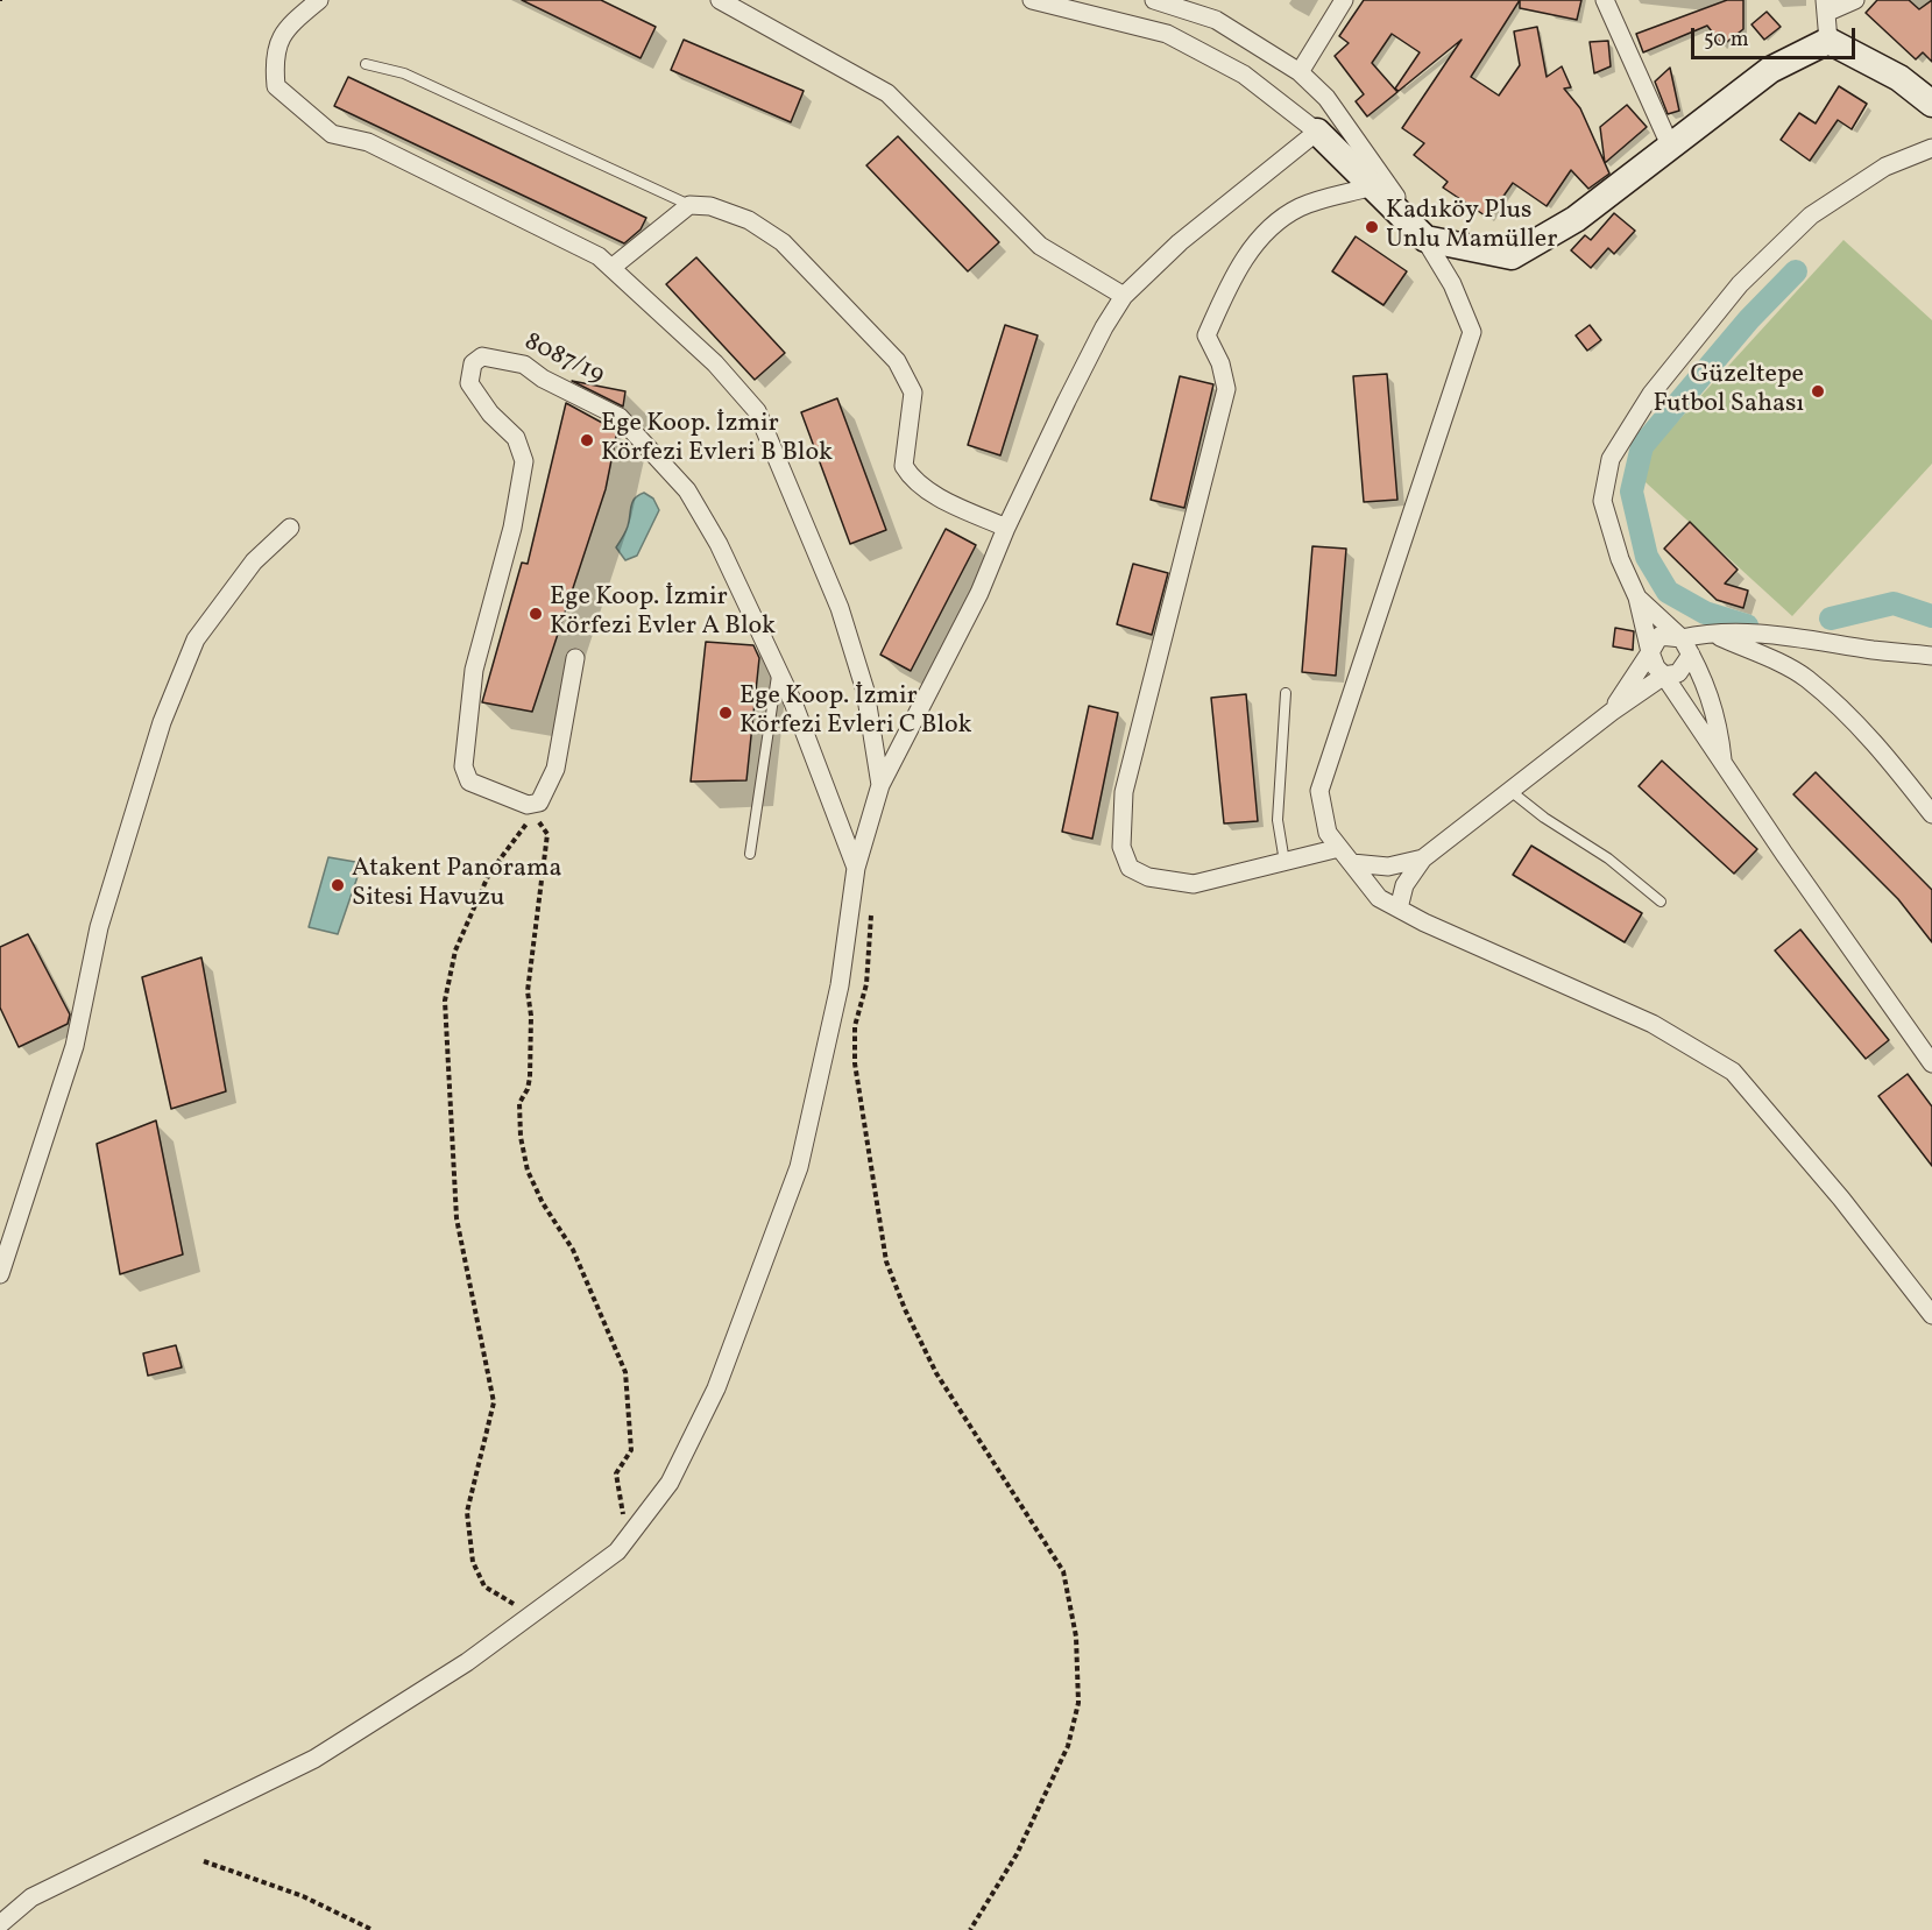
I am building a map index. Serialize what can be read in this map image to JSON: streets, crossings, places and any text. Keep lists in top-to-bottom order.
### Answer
{
  "streets": {
    "street": ["8087/19"]
  },
  "places": [
    "Kadıköy Plus Unlu Mamüller",
    "Güzeltepe Futbol Sahası",
    "Ege Koop. İzmir Körfezi Evleri B Blok",
    "Ege Koop. İzmir Körfezi Evler A Blok",
    "Ege Koop. İzmir Körfezi Evleri C Blok",
    "Atakent Panorama Sitesi Havuzu"
  ],
  "scale_bar": "50 m"
}
